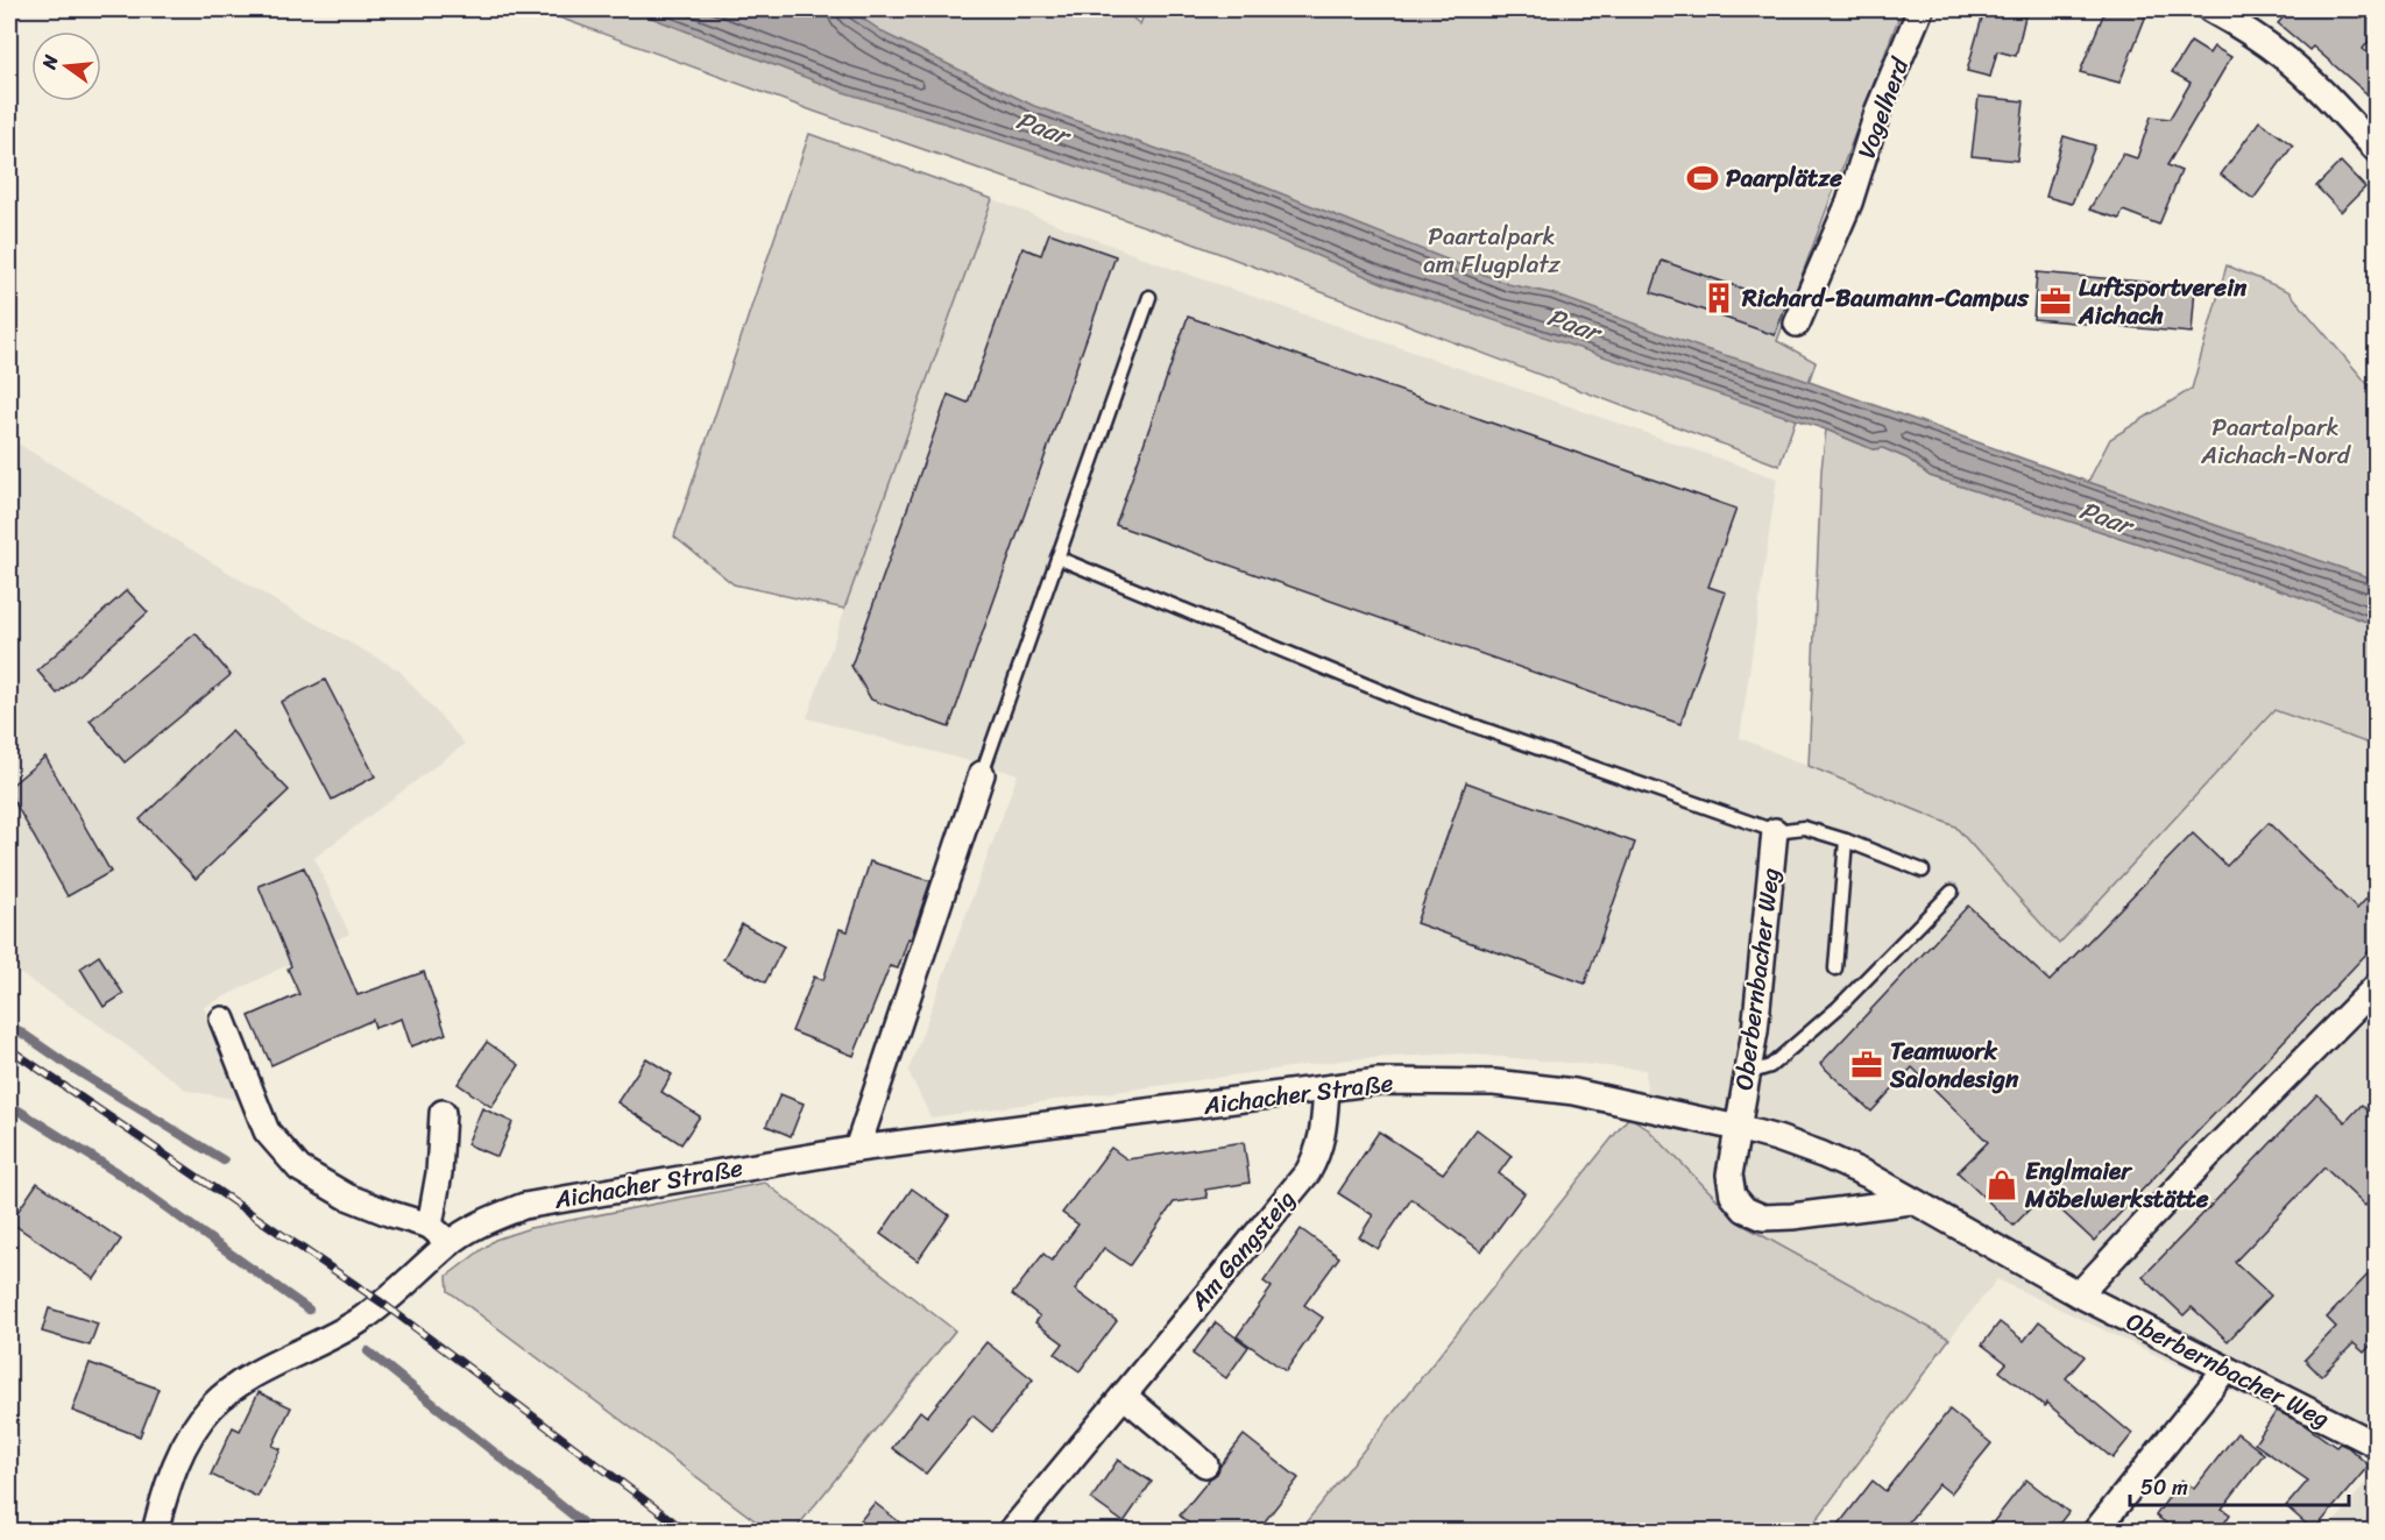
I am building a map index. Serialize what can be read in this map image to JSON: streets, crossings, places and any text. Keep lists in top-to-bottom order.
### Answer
{
  "streets": {
    "street": [
      "Vogelherd",
      "Oberbernbacher Weg",
      "Aichacher Straße",
      "Am Gangsteig"
    ]
  },
  "crossings": [
    ["Oberbernbacher Weg", "Aichacher Straße"],
    ["Aichacher Straße", "Am Gangsteig"]
  ],
  "water": ["Paar"],
  "parks": ["Paartalpark am Flugplatz", "Paartalpark Aichach-Nord"],
  "places": {
    "sports": ["Paarplätze"],
    "building": ["Richard-Baumann-Campus"],
    "office": ["Luftsportverein Aichach", "Teamwork Salondesign"],
    "shop": ["Englmaier Möbelwerkstätte"]
  },
  "scale_bar": "50 m",
  "north": "left"
}
